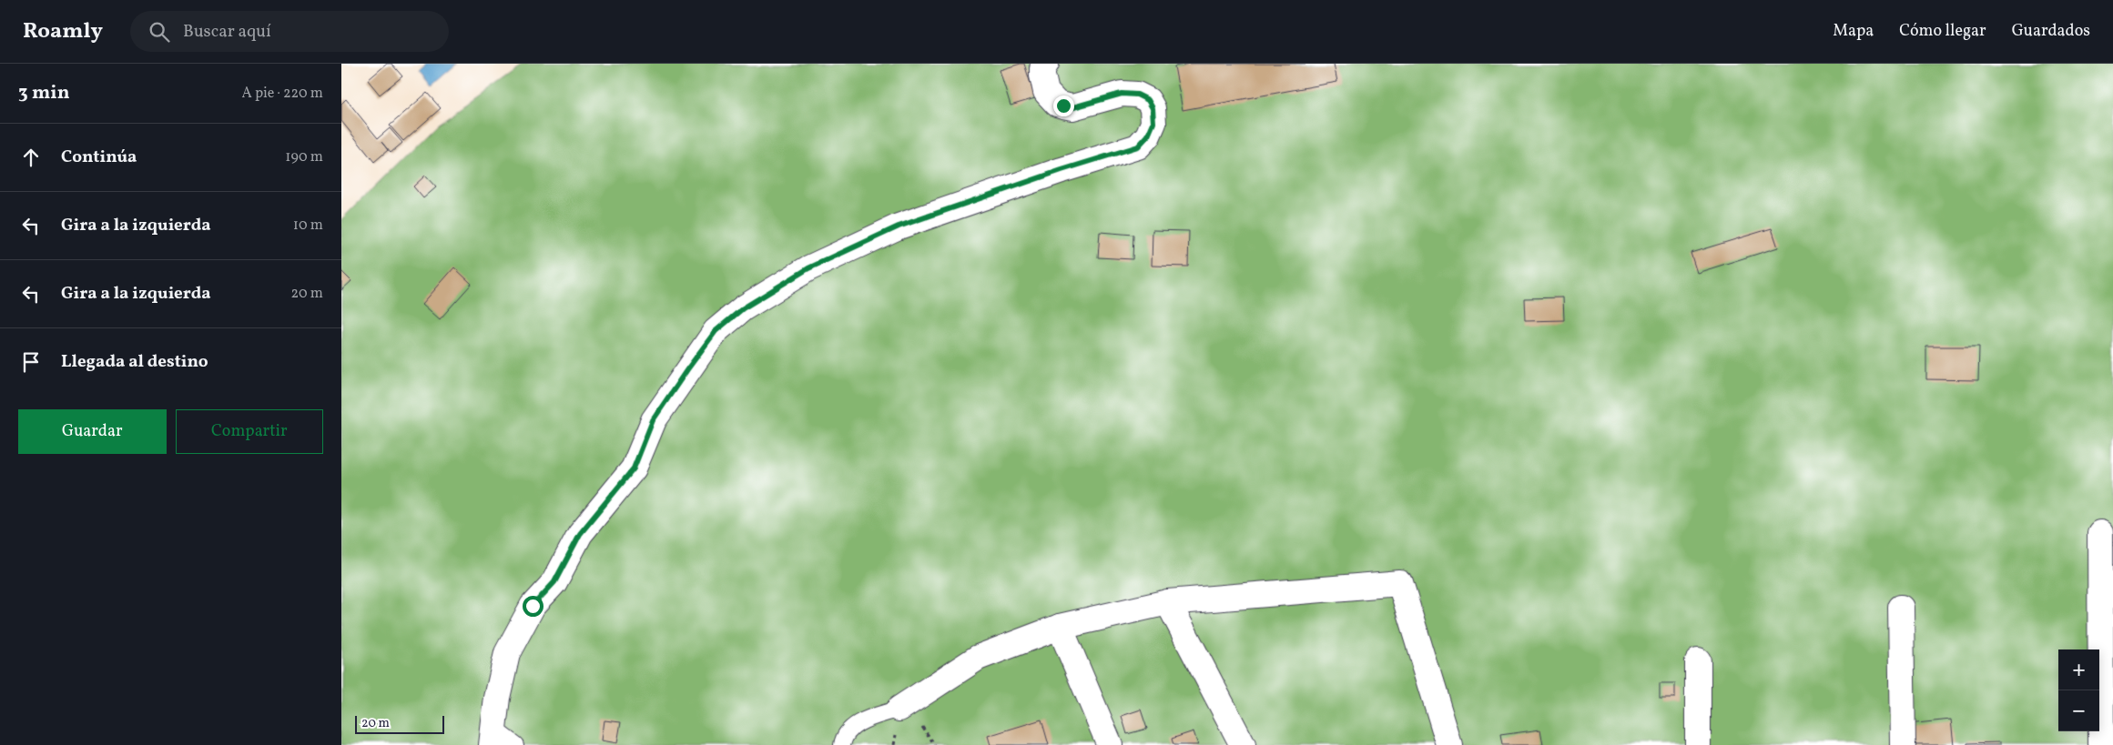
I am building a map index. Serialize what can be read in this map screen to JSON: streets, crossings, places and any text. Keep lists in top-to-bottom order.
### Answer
{
  "scale_bar": "20 m",
  "page": {
    "header": "Roamly",
    "search": "Buscar aquí",
    "nav": ["Mapa", "Cómo llegar", "Guardados"],
    "heading": ["3 min", "A pie · 220 m"],
    "list": [
      ["Continúa", "190 m"],
      ["Gira a la izquierda", "10 m"],
      ["Gira a la izquierda", "20 m"],
      "Llegada al destino"
    ],
    "buttons": ["Guardar", "Compartir"],
    "map_buttons": ["+", "−"],
    "scale": "20 m"
  }
}
